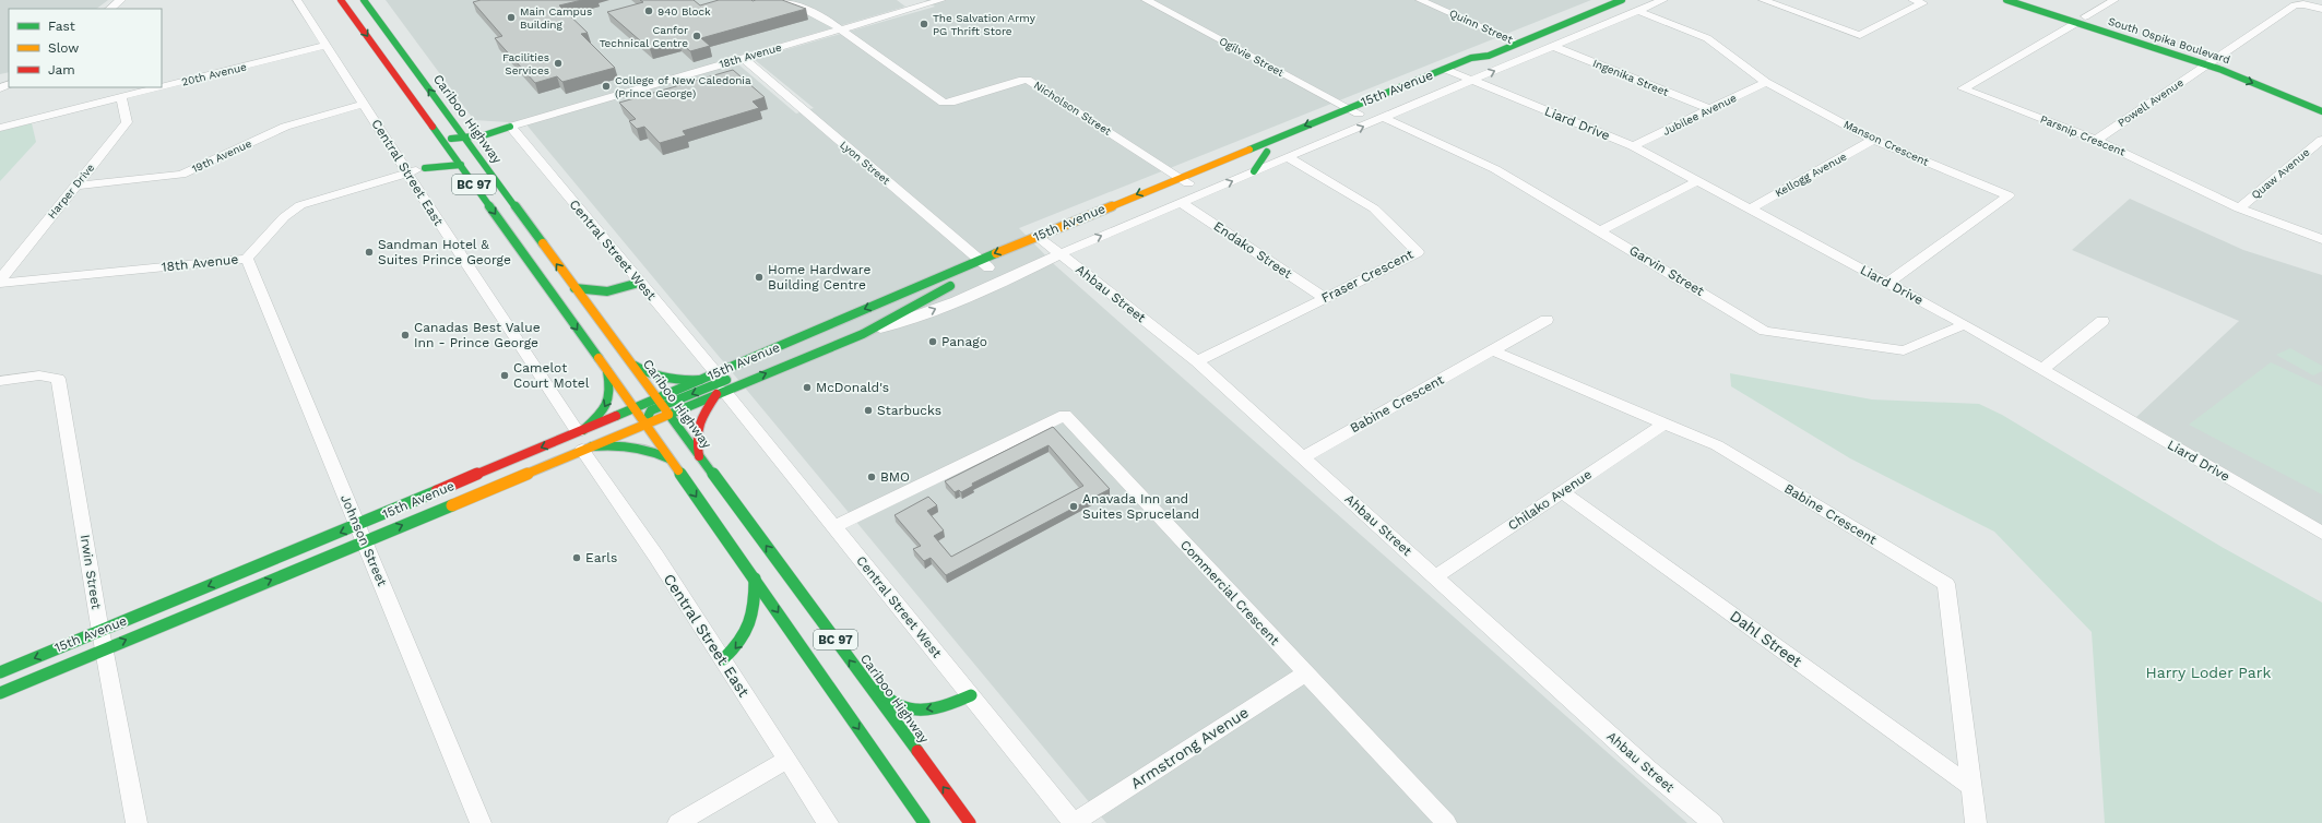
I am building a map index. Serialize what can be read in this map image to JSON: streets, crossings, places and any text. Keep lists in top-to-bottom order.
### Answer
{
  "streets": {
    "main road": [
      "South Ospika Boulevard",
      "15th Avenue",
      "Cariboo Highway",
      "BC 97"
    ],
    "street": [
      "Quinn Street",
      "18th Avenue",
      "Ogilvie Street",
      "20th Avenue",
      "Ingenika Street",
      "Powell Avenue",
      "Nicholson Street",
      "Jubilee Avenue",
      "Liard Drive",
      "Parsnip Crescent",
      "Manson Crescent",
      "19th Avenue",
      "Lyon Street",
      "Central Street East",
      "Quaw Avenue",
      "Kellogg Avenue",
      "Harper Drive",
      "Central Street West",
      "Endako Street",
      "Garvin Street",
      "Fraser Crescent",
      "Ahbau Street",
      "Babine Crescent",
      "Chilako Avenue",
      "Johnson Street",
      "Irwin Street",
      "Commercial Crescent",
      "Dahl Street",
      "Armstrong Avenue"
    ]
  },
  "crossings": [
    ["Quinn Street", "15th Avenue"],
    ["South Ospika Boulevard", "Powell Avenue"],
    ["South Ospika Boulevard", "Parsnip Crescent"],
    ["18th Avenue", "Nicholson Street"],
    ["18th Avenue", "Lyon Street"],
    ["18th Avenue", "Central Street East"],
    ["18th Avenue", "Central Street West"],
    ["18th Avenue", "Johnson Street"],
    ["Ogilvie Street", "15th Avenue"],
    ["20th Avenue", "Central Street East"],
    ["20th Avenue", "Harper Drive"],
    ["Ingenika Street", "15th Avenue"],
    ["Ingenika Street", "Jubilee Avenue"],
    ["15th Avenue", "Nicholson Street"],
    ["15th Avenue", "Cariboo Highway"],
    ["15th Avenue", "Liard Drive"],
    ["15th Avenue", "Manson Crescent"],
    ["15th Avenue", "Lyon Street"],
    ["15th Avenue", "Central Street East"],
    ["15th Avenue", "BC 97"],
    ["15th Avenue", "Central Street West"],
    ["15th Avenue", "Endako Street"],
    ["15th Avenue", "Garvin Street"],
    ["15th Avenue", "Fraser Crescent"],
    ["15th Avenue", "Ahbau Street"],
    ["15th Avenue", "Johnson Street"],
    ["15th Avenue", "Irwin Street"],
    ["Powell Avenue", "Parsnip Crescent"],
    ["Jubilee Avenue", "Liard Drive"],
    ["Jubilee Avenue", "Manson Crescent"],
    ["Liard Drive", "Manson Crescent"],
    ["Liard Drive", "Kellogg Avenue"],
    ["Liard Drive", "Garvin Street"],
    ["Parsnip Crescent", "Quaw Avenue"],
    ["Manson Crescent", "Kellogg Avenue"],
    ["19th Avenue", "Central Street East"],
    ["19th Avenue", "Harper Drive"],
    ["Central Street West", "Commercial Crescent"],
    ["Central Street West", "Armstrong Avenue"],
    ["Endako Street", "Fraser Crescent"],
    ["Fraser Crescent", "Ahbau Street"],
    ["Ahbau Street", "Babine Crescent"],
    ["Ahbau Street", "Chilako Avenue"],
    ["Babine Crescent", "Chilako Avenue"],
    ["Babine Crescent", "Dahl Street"],
    ["Chilako Avenue", "Dahl Street"],
    ["Commercial Crescent", "Armstrong Avenue"]
  ],
  "parks": ["Harry Loder Park"],
  "places": [
    "940 Block",
    "Main Campus Building",
    "The Salvation Army PG Thrift Store",
    "Canfor Technical Centre",
    "Facilities Services",
    "College of New Caledonia (Prince George)",
    "Sandman Hotel & Suites Prince George",
    "Home Hardware Building Centre",
    "Canadas Best Value Inn - Prince George",
    "Panago",
    "Camelot Court Motel",
    "McDonald's",
    "Starbucks",
    "BMO",
    "Anavada Inn and Suites Spruceland",
    "Earls"
  ],
  "legend": ["Fast", "Slow", "Jam"]
}
